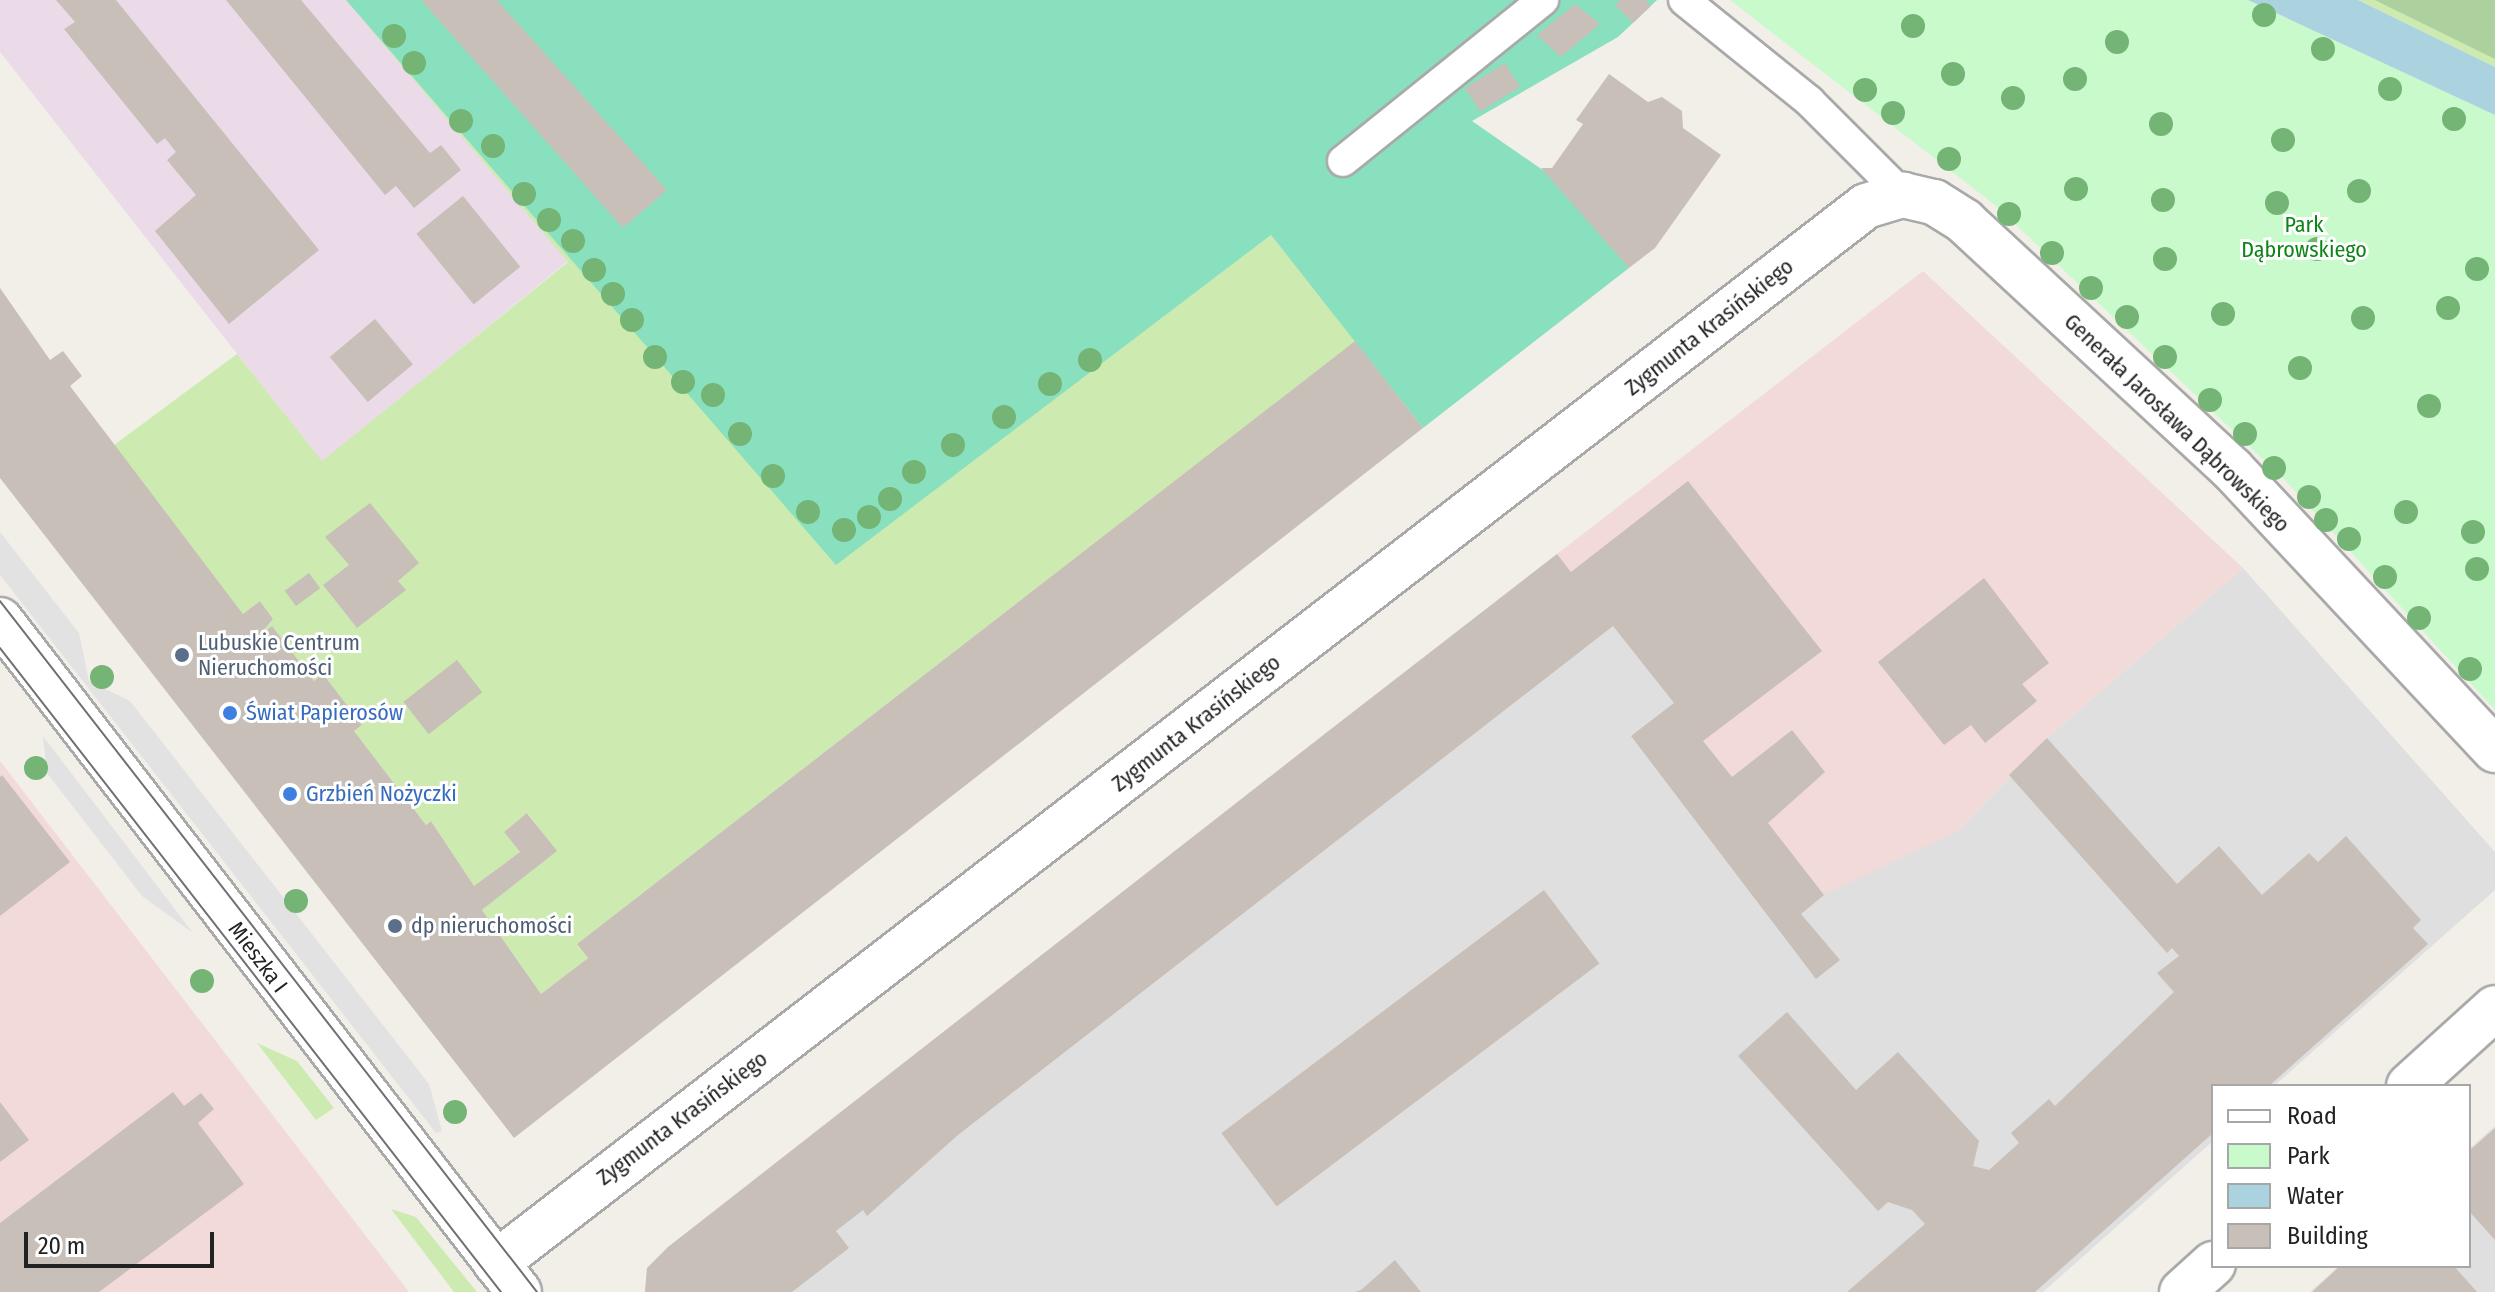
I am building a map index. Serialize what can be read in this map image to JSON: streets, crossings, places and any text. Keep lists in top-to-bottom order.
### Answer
{
  "streets": {
    "street": ["Zygmunta Krasińskiego", "Generała Jarosława Dąbrowskiego", "Mieszka I"]
  },
  "crossings": [
    ["Zygmunta Krasińskiego", "Generała Jarosława Dąbrowskiego"],
    ["Zygmunta Krasińskiego", "Mieszka I"]
  ],
  "parks": ["Park Dąbrowskiego"],
  "places": [
    "Lubuskie Centrum Nieruchomości",
    "Świat Papierosów",
    "Grzbień Nożyczki",
    "dp nieruchomości"
  ],
  "legend": [
    "Road",
    "Park",
    "Water",
    "Building"
  ],
  "scale_bar": "20 m"
}
